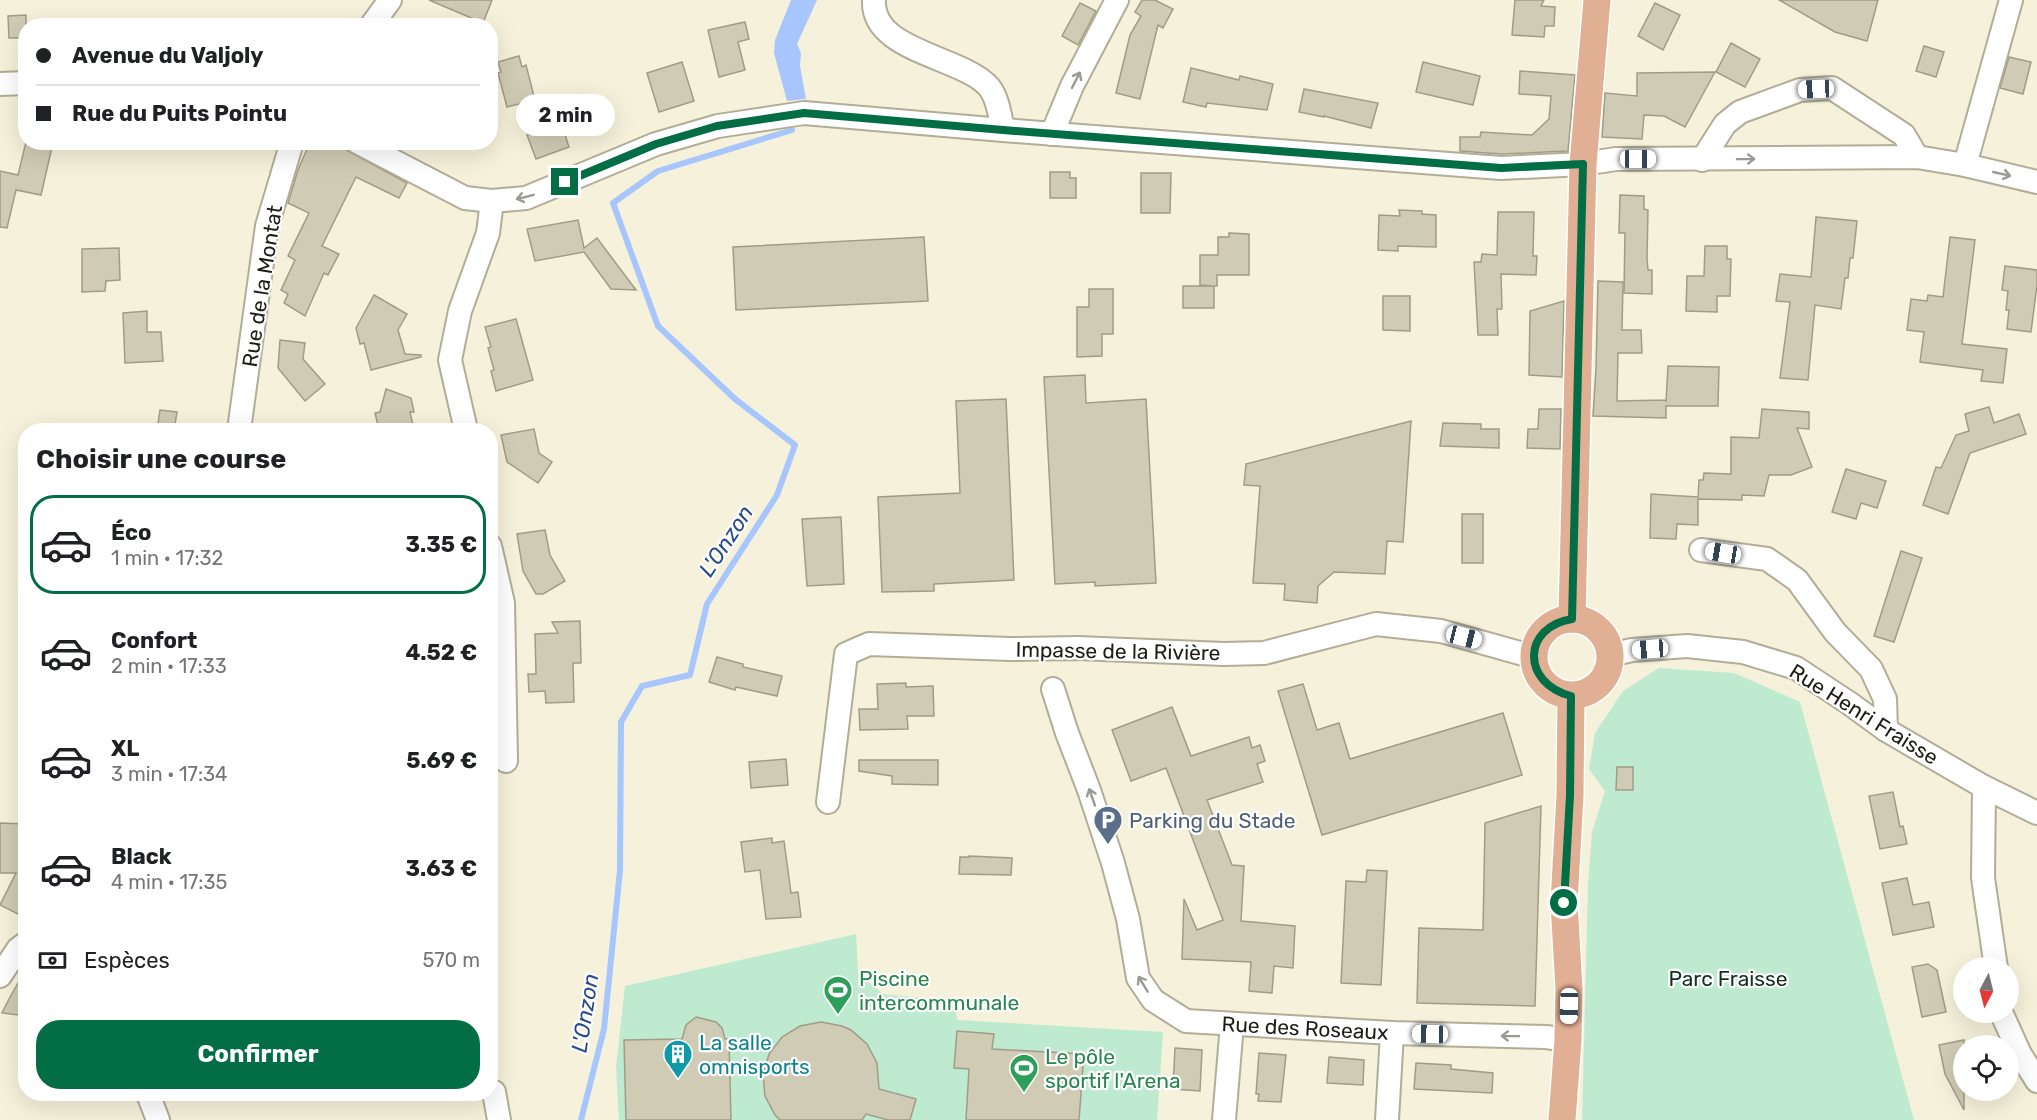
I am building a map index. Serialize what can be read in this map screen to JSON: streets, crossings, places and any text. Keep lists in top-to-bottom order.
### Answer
{
  "streets": {
    "street": [
      "Rue de la Montat",
      "Impasse de la Rivière",
      "Rue Henri Fraisse",
      "Rue des Roseaux"
    ]
  },
  "crossings": [
    ["Impasse de la Rivière", "Rue Henri Fraisse"]
  ],
  "one_way": ["Rue des Roseaux"],
  "water": ["L'Onzon"],
  "parks": ["Parc Fraisse"],
  "places": {
    "parking": ["Parking du Stade"],
    "sports": ["Piscine intercommunale", "Le pôle sportif l'Arena"],
    "building": ["La salle omnisports"]
  },
  "north": "bottom",
  "page": {
    "banner": ["Avenue du Valjoly", "Rue du Puits Pointu"],
    "bubble": "2 min",
    "heading": "Choisir une course",
    "list": [
      {
        "name": "Éco",
        "note": "1 min · 17:32",
        "value": "3.35 €"
      },
      {
        "name": "Confort",
        "note": "2 min · 17:33",
        "value": "4.52 €"
      },
      {
        "name": "XL",
        "note": "3 min · 17:34",
        "value": "5.69 €"
      },
      {
        "name": "Black",
        "note": "4 min · 17:35",
        "value": "3.63 €"
      }
    ],
    "pay": ["Espèces", "570 m"],
    "buttons": "Confirmer"
  }
}
